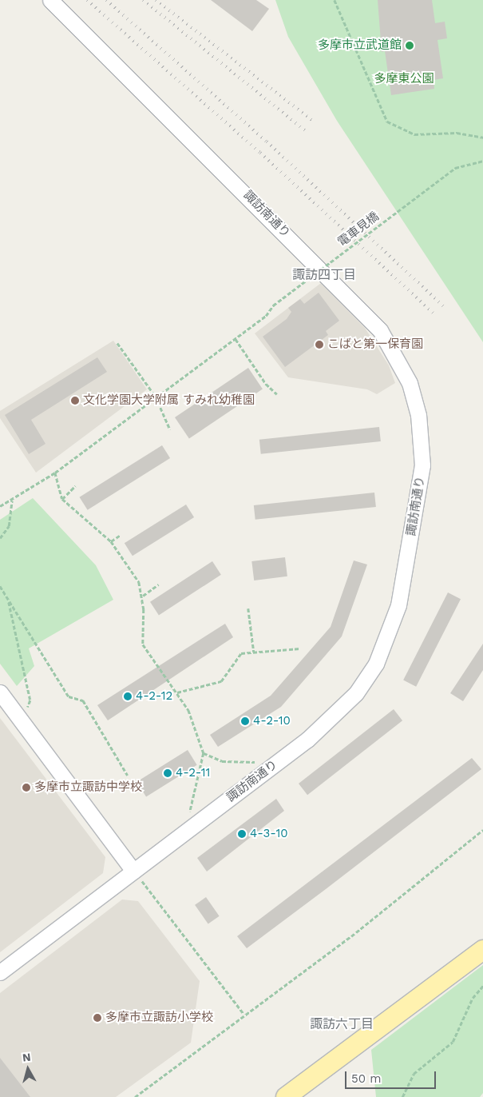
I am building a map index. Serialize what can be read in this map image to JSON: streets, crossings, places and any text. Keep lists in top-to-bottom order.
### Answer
{
  "streets": {
    "street": ["諏訪南通り"],
    "path": ["電車見橋"]
  },
  "districts": ["諏訪四丁目", "諏訪六丁目"],
  "parks": ["多摩東公園"],
  "places": [
    "多摩市立武道館",
    "こばと第一保育園",
    "文化学園大学附属 すみれ幼稚園",
    "4-2-12",
    "4-2-10",
    "4-2-11",
    "多摩市立諏訪中学校",
    "4-3-10",
    "多摩市立諏訪小学校"
  ],
  "scale_bar": "50 m",
  "north": "top"
}
